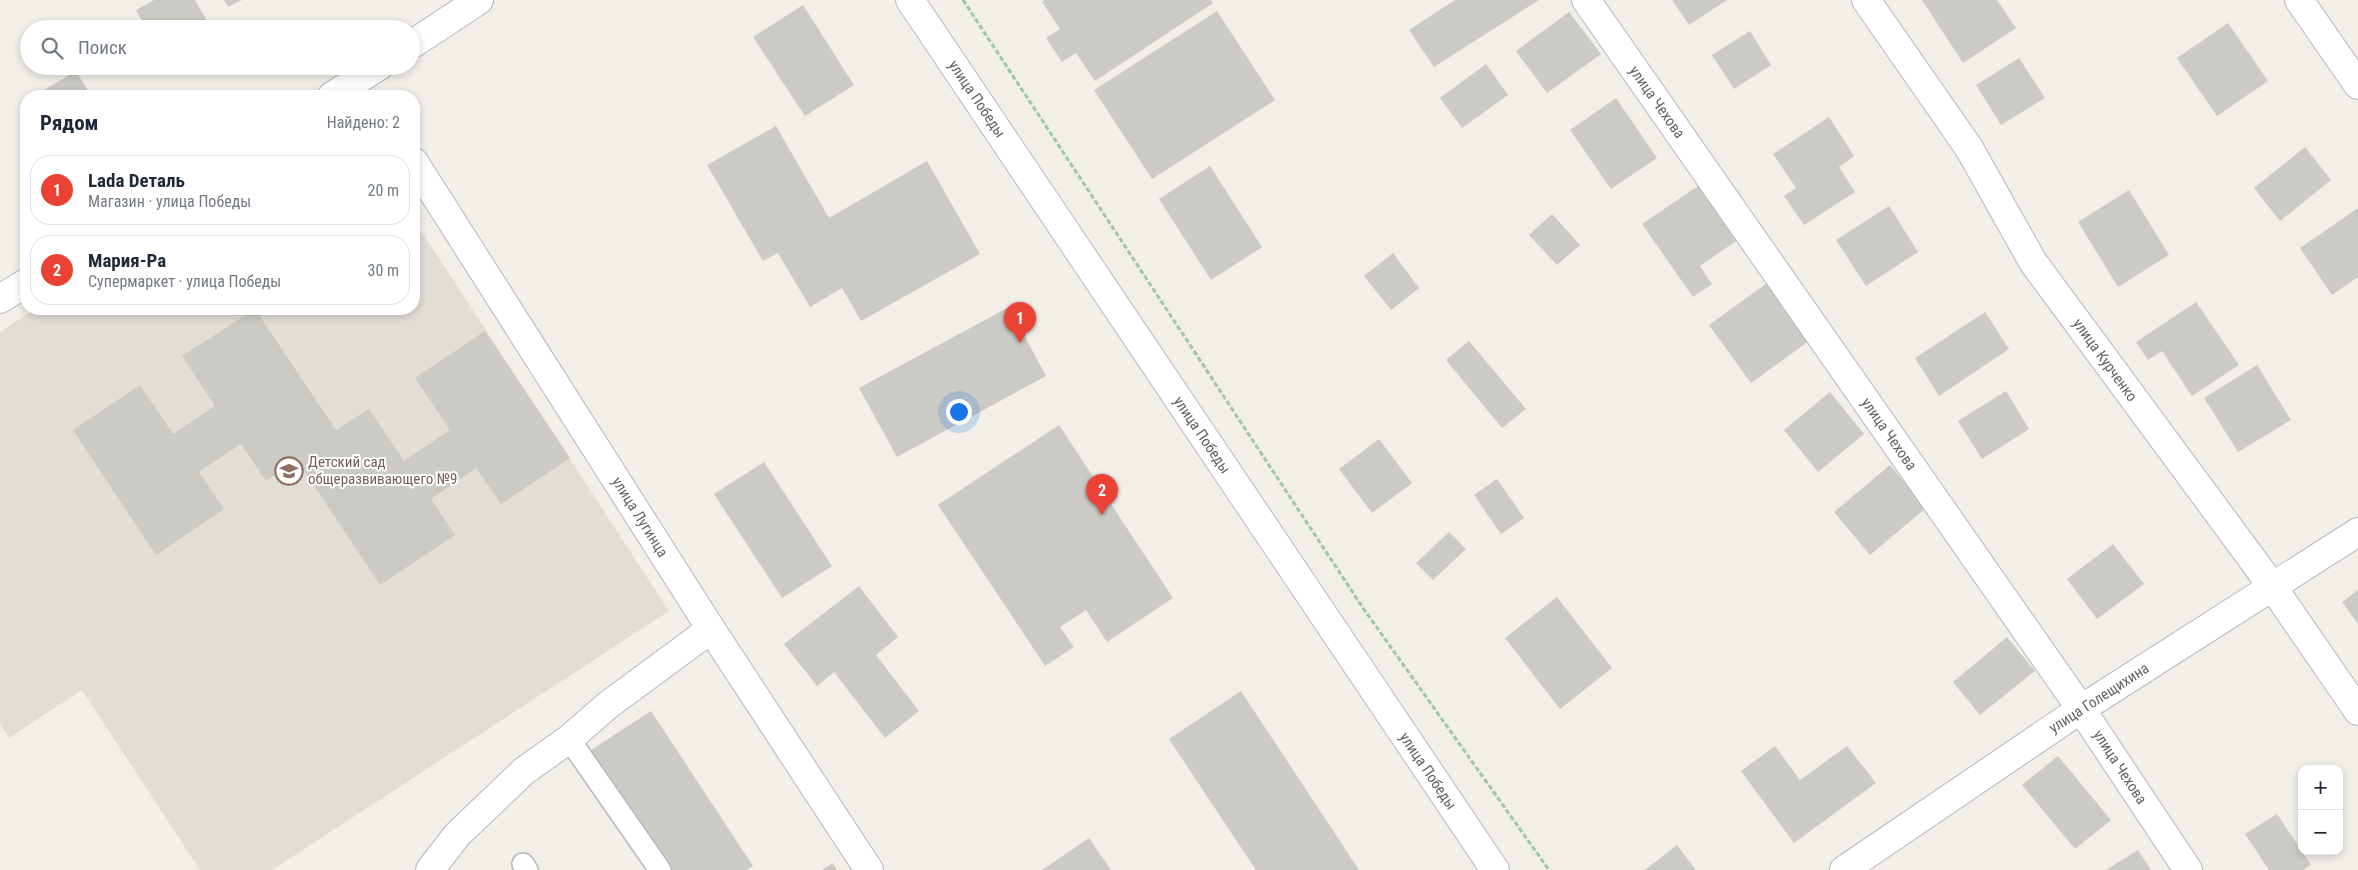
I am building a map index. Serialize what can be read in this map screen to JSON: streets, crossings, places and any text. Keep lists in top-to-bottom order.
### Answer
{
  "streets": {
    "street": [
      "улица Победы",
      "улица Чехова",
      "улица Курченко",
      "улица Лугинца",
      "улица Голещихина"
    ]
  },
  "crossings": [
    ["улица Чехова", "улица Голещихина"],
    ["улица Курченко", "улица Голещихина"]
  ],
  "places": {
    "school or university": ["Детский сад общеразвивающего №9"]
  },
  "page": {
    "search": "Поиск",
    "heading": ["Рядом", "Найдено: 2"],
    "list": [
      {
        "mark": "1",
        "name": "Lada Dеталь",
        "note": "Магазин · улица Победы",
        "value": "20 m"
      },
      {
        "mark": "2",
        "name": "Мария-Ра",
        "note": "Супермаркет · улица Победы",
        "value": "30 m"
      }
    ],
    "pins": ["1", "2"],
    "map_buttons": ["+", "−"]
  }
}
